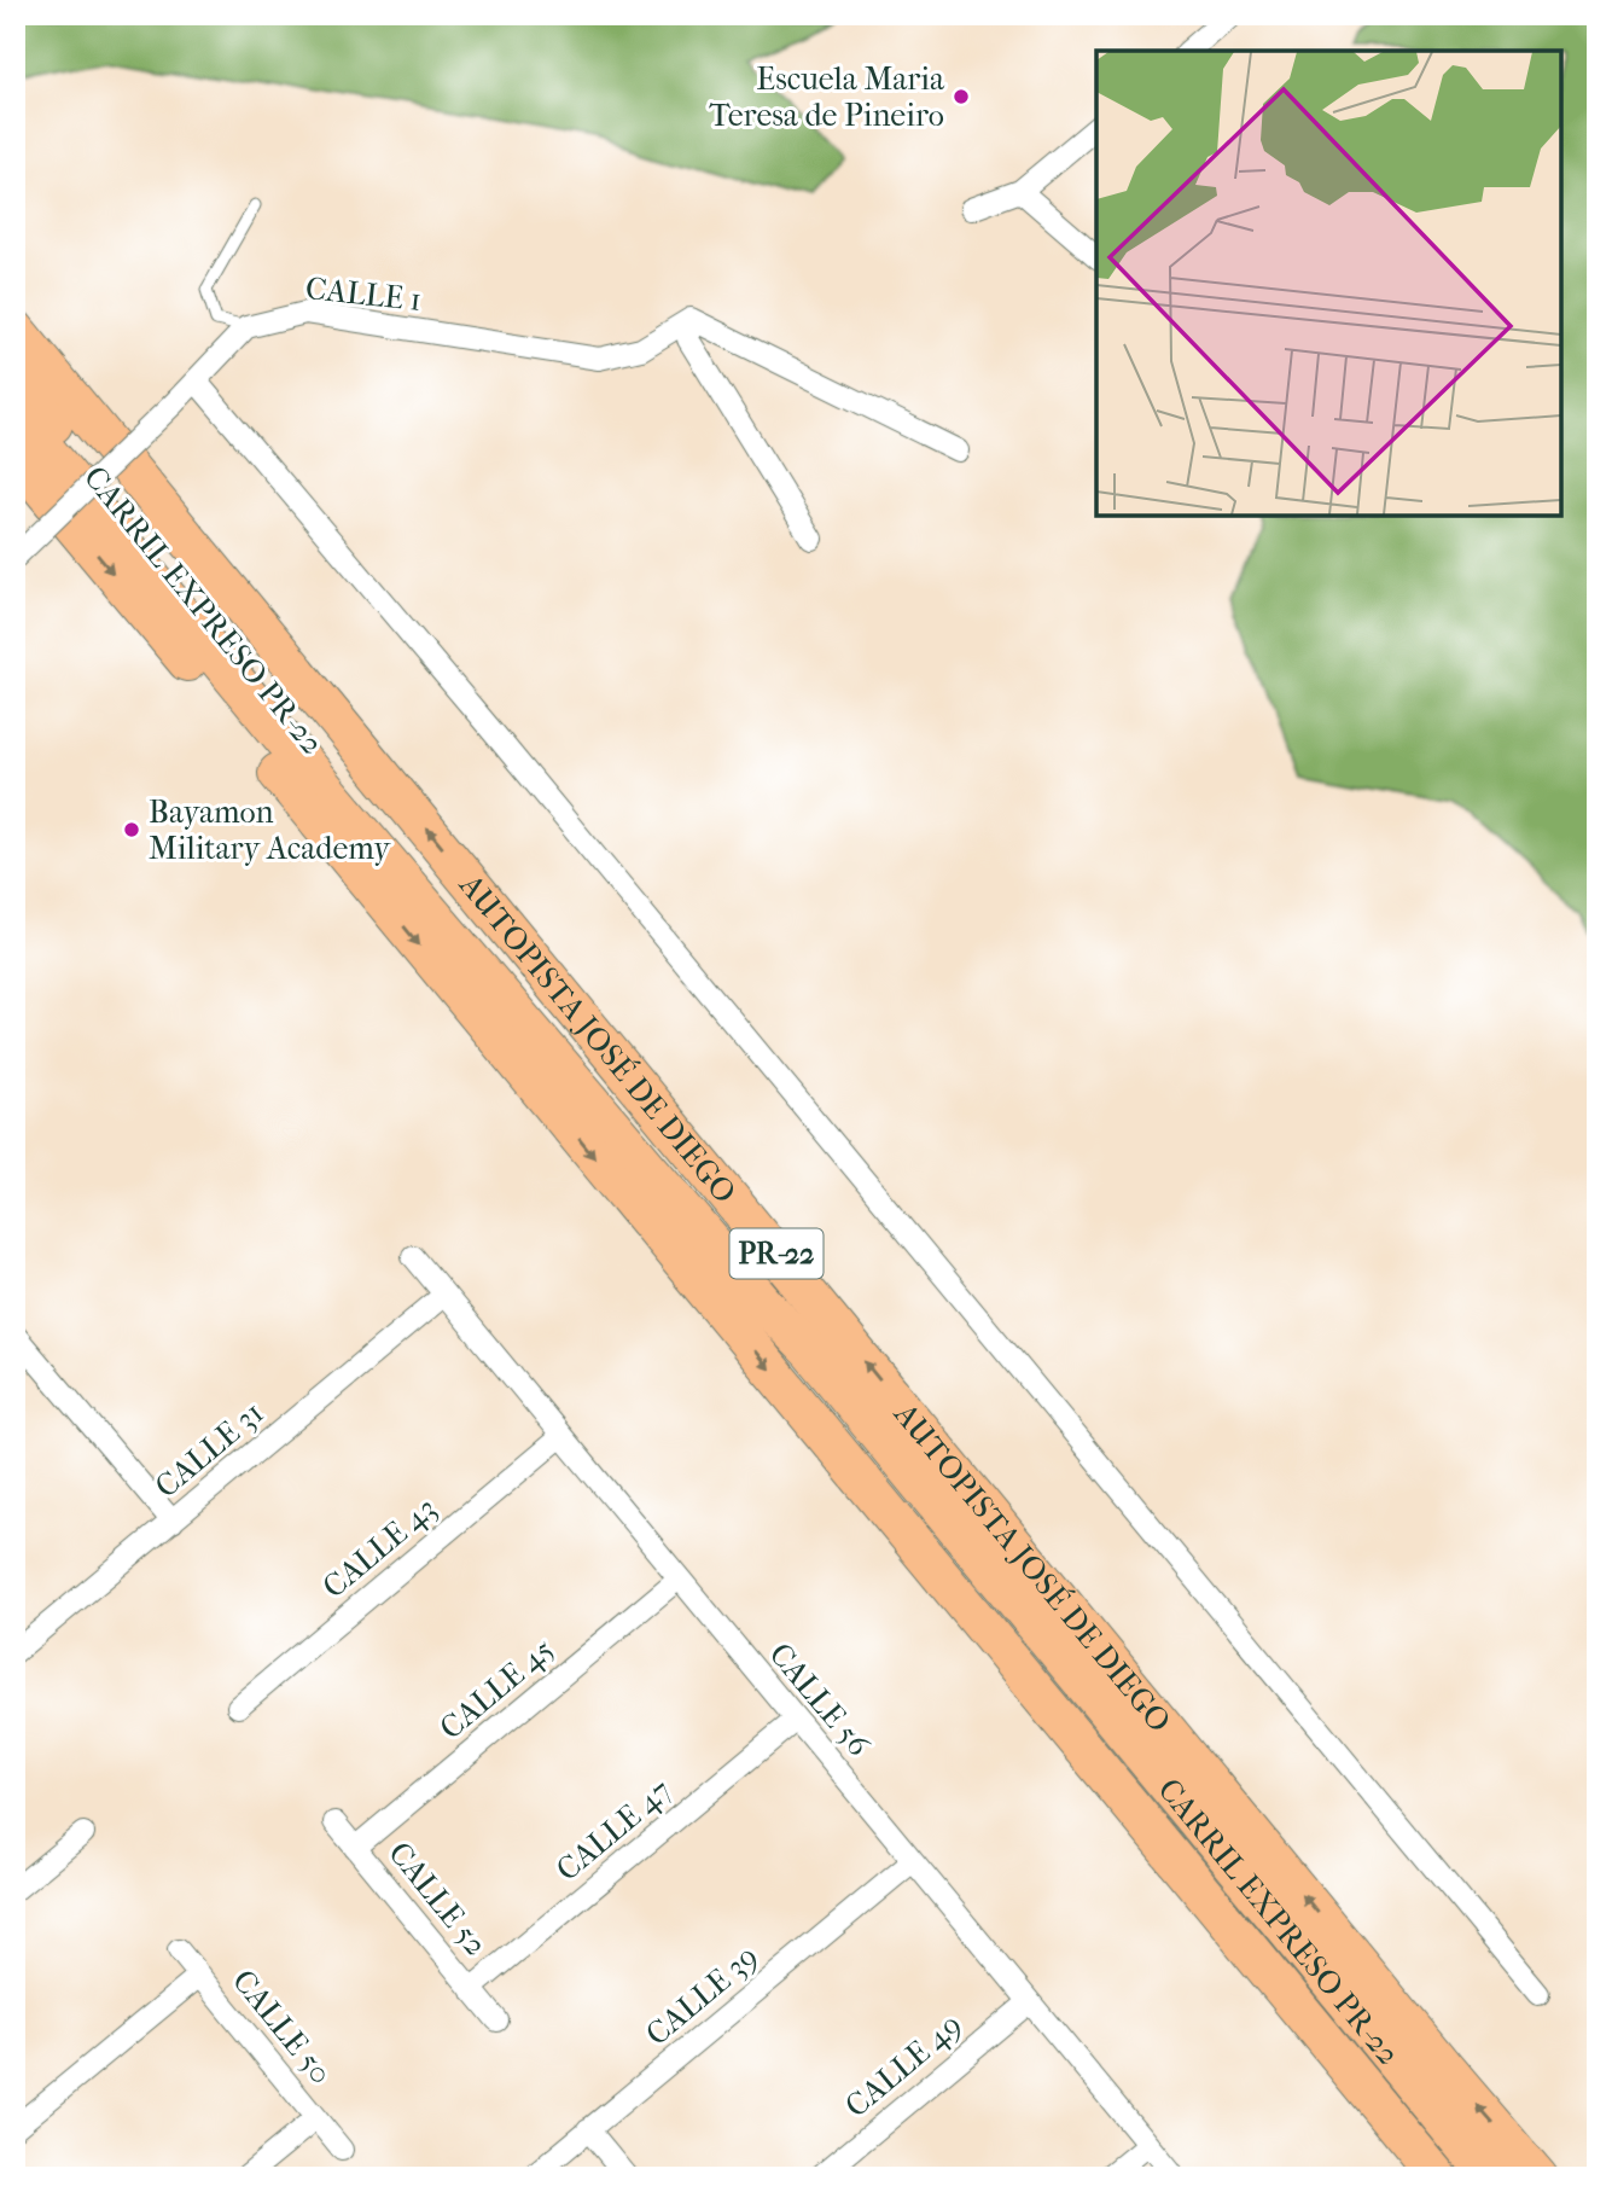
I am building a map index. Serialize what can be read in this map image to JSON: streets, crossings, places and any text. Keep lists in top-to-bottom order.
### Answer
{
  "streets": {
    "highway": ["CARRIL EXPRESO PR-22", "AUTOPISTA JOSÉ DE DIEGO", "PR-22"],
    "street": [
      "CALLE 1",
      "CALLE 31",
      "CALLE 43",
      "CALLE 45",
      "CALLE 56",
      "CALLE 47",
      "CALLE 52",
      "CALLE 39",
      "CALLE 50",
      "CALLE 49"
    ]
  },
  "crossings": [
    ["CALLE 31", "CALLE 56"],
    ["CALLE 43", "CALLE 56"],
    ["CALLE 45", "CALLE 56"],
    ["CALLE 45", "CALLE 52"],
    ["CALLE 56", "CALLE 47"],
    ["CALLE 56", "CALLE 39"],
    ["CALLE 56", "CALLE 49"],
    ["CALLE 47", "CALLE 52"]
  ],
  "places": ["Escuela Maria Teresa de Pineiro", "Bayamon Military Academy"]
}
